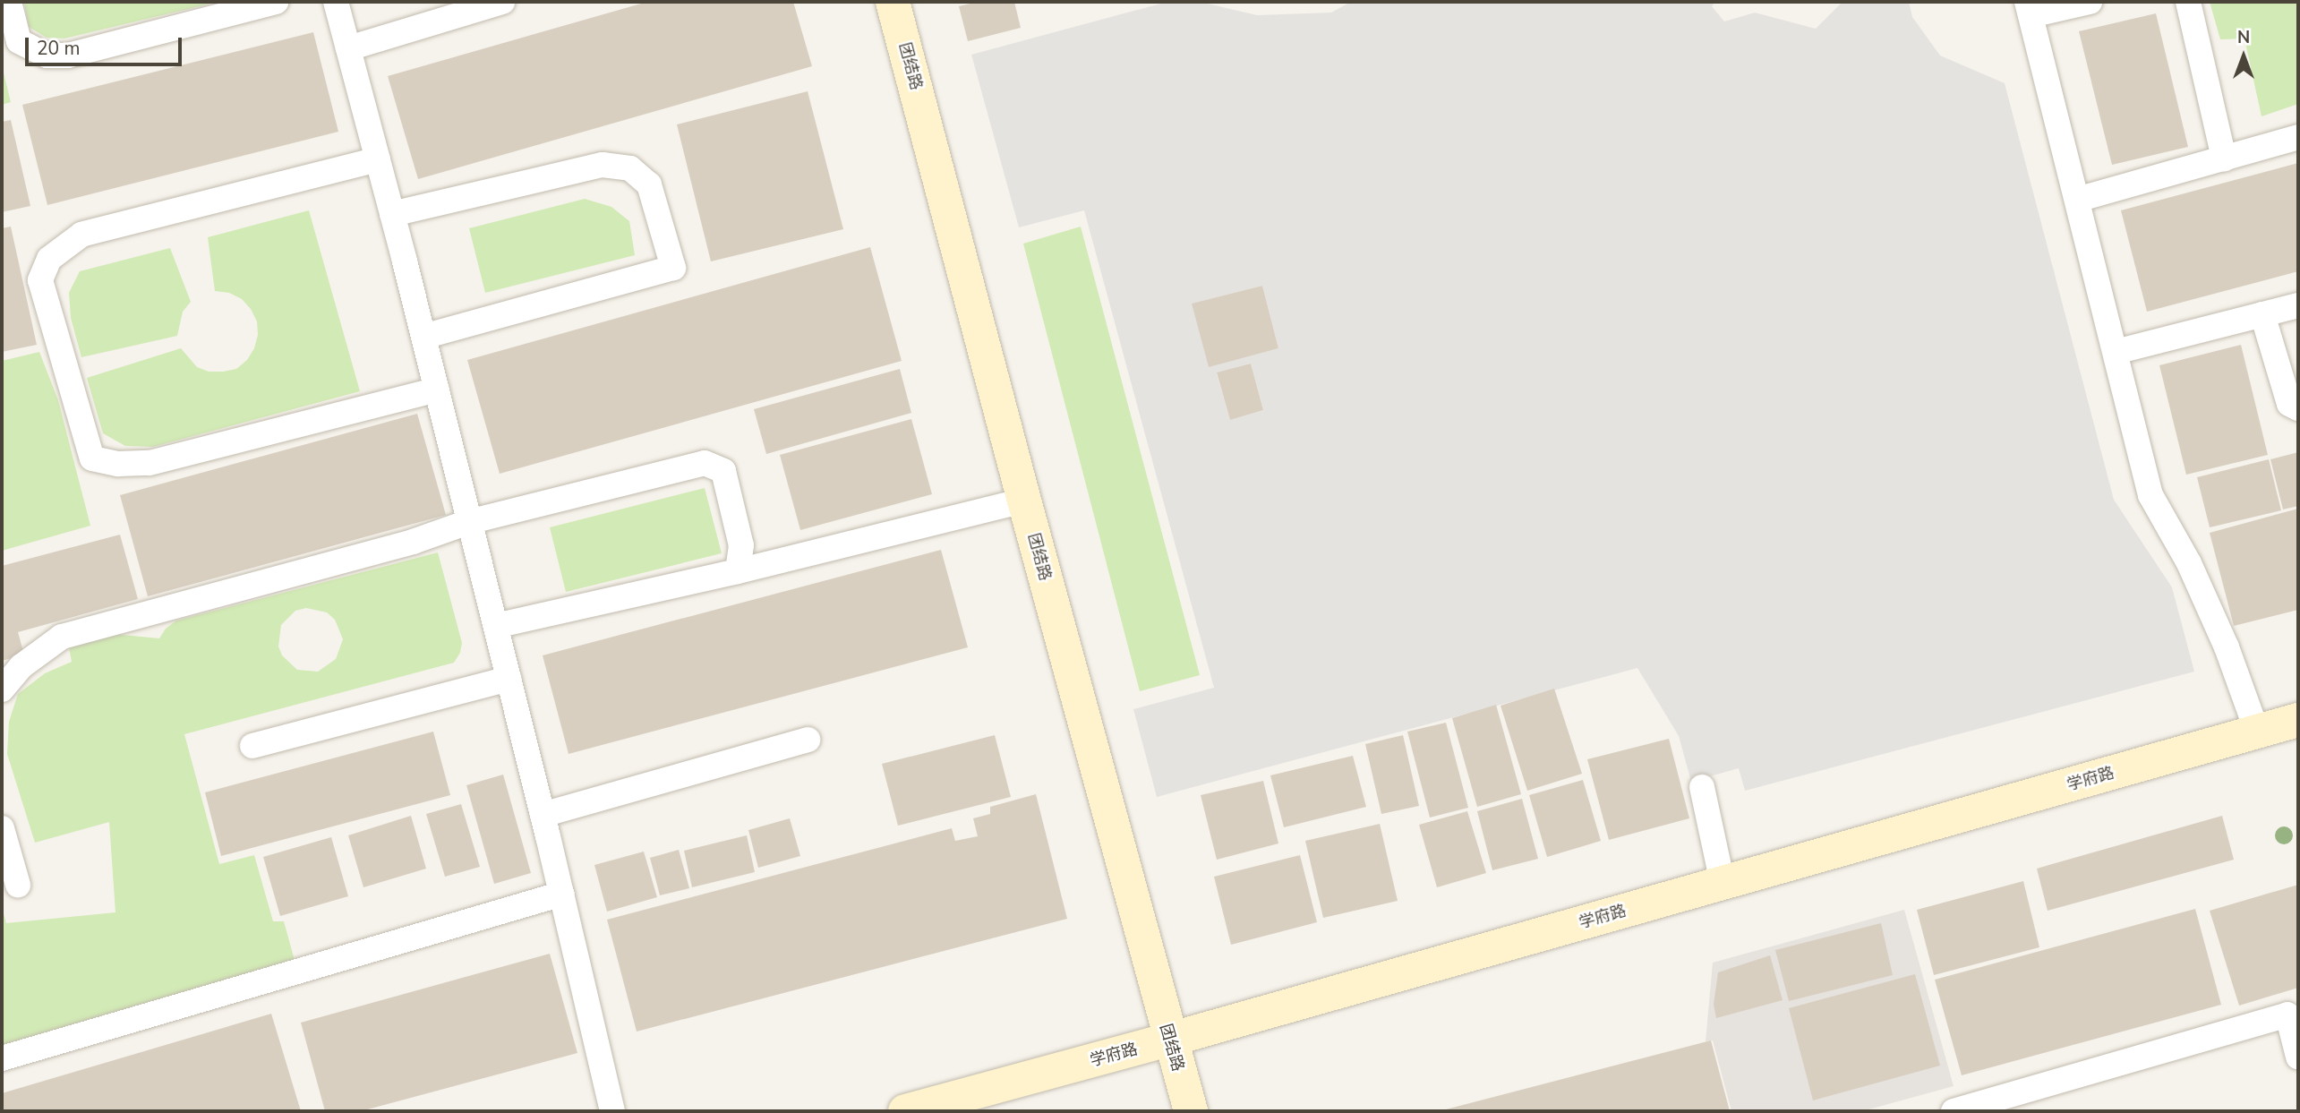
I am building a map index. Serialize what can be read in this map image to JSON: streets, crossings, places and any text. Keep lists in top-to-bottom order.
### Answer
{
  "streets": {
    "street": ["团结路", "学府路"]
  },
  "crossings": [
    ["团结路", "学府路"]
  ],
  "scale_bar": "20 m",
  "north": "top"
}
